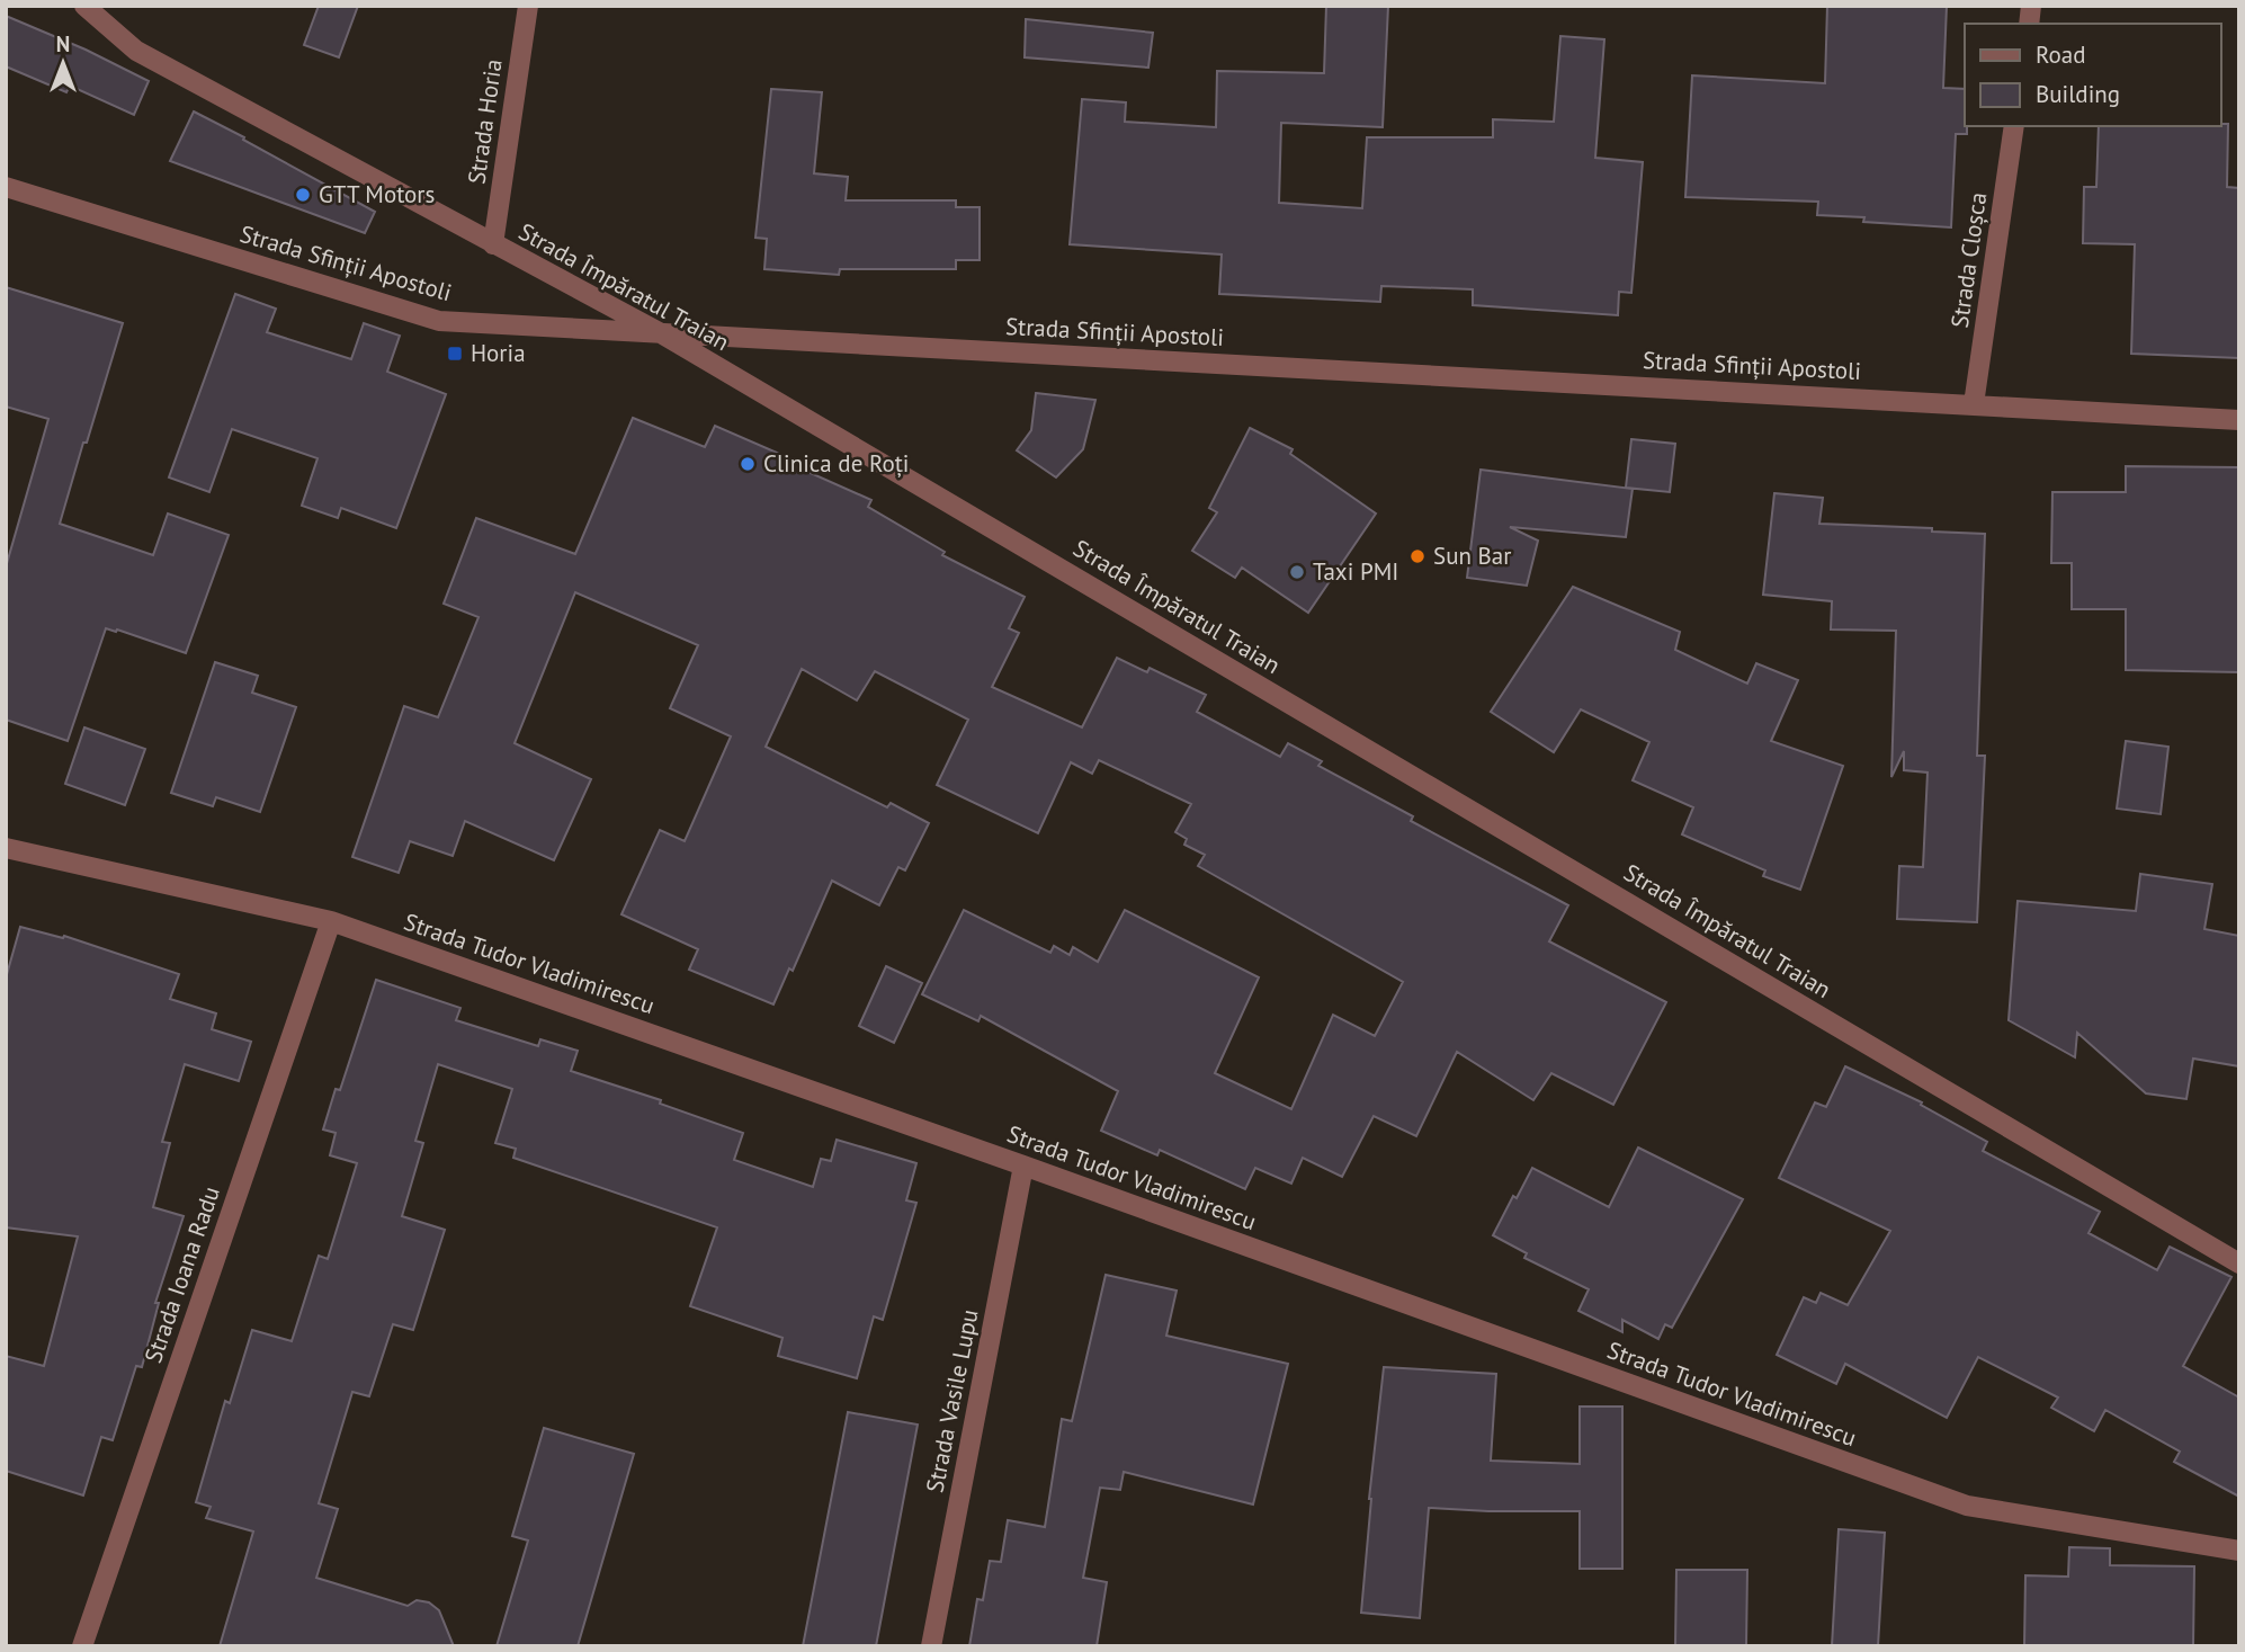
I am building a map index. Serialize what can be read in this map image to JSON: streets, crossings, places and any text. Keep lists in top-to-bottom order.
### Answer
{
  "streets": {
    "street": [
      "Strada Horia",
      "Strada Cloșca",
      "Strada Sfinții Apostoli",
      "Strada Împăratul Traian",
      "Strada Tudor Vladimirescu",
      "Strada Ioana Radu",
      "Strada Vasile Lupu"
    ]
  },
  "crossings": [
    ["Strada Horia", "Strada Împăratul Traian"],
    ["Strada Cloșca", "Strada Sfinții Apostoli"],
    ["Strada Sfinții Apostoli", "Strada Împăratul Traian"],
    ["Strada Tudor Vladimirescu", "Strada Ioana Radu"],
    ["Strada Tudor Vladimirescu", "Strada Vasile Lupu"]
  ],
  "places": {
    "other": [
      "GTT Motors",
      "Clinica de Roți",
      "Sun Bar",
      "Taxi PMI"
    ],
    "transit": ["Horia"]
  },
  "legend": ["Road", "Building"],
  "north": "top"
}
